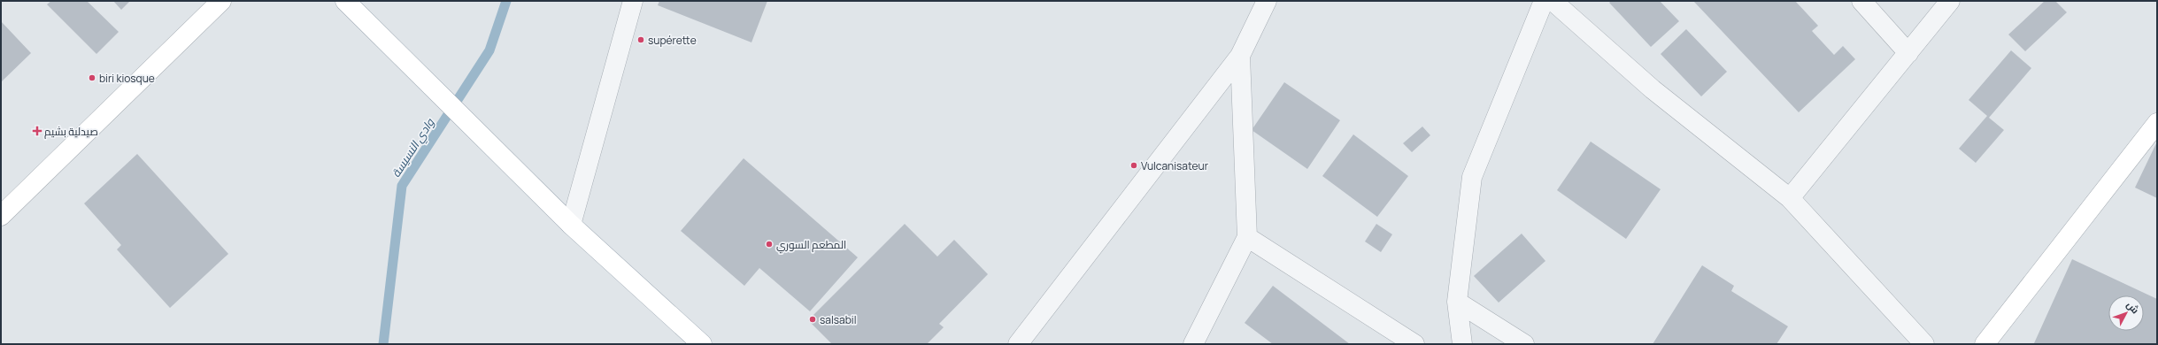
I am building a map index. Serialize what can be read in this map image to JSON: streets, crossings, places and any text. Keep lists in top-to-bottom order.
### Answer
{
  "water": ["وادي النسيسة"],
  "places": {
    "other": [
      "supérette",
      "biri kiosque",
      "Vulcanisateur",
      "المطعم السوري",
      "salsabil"
    ],
    "health": ["صيدلية بشيم"]
  },
  "north": "top right"
}
